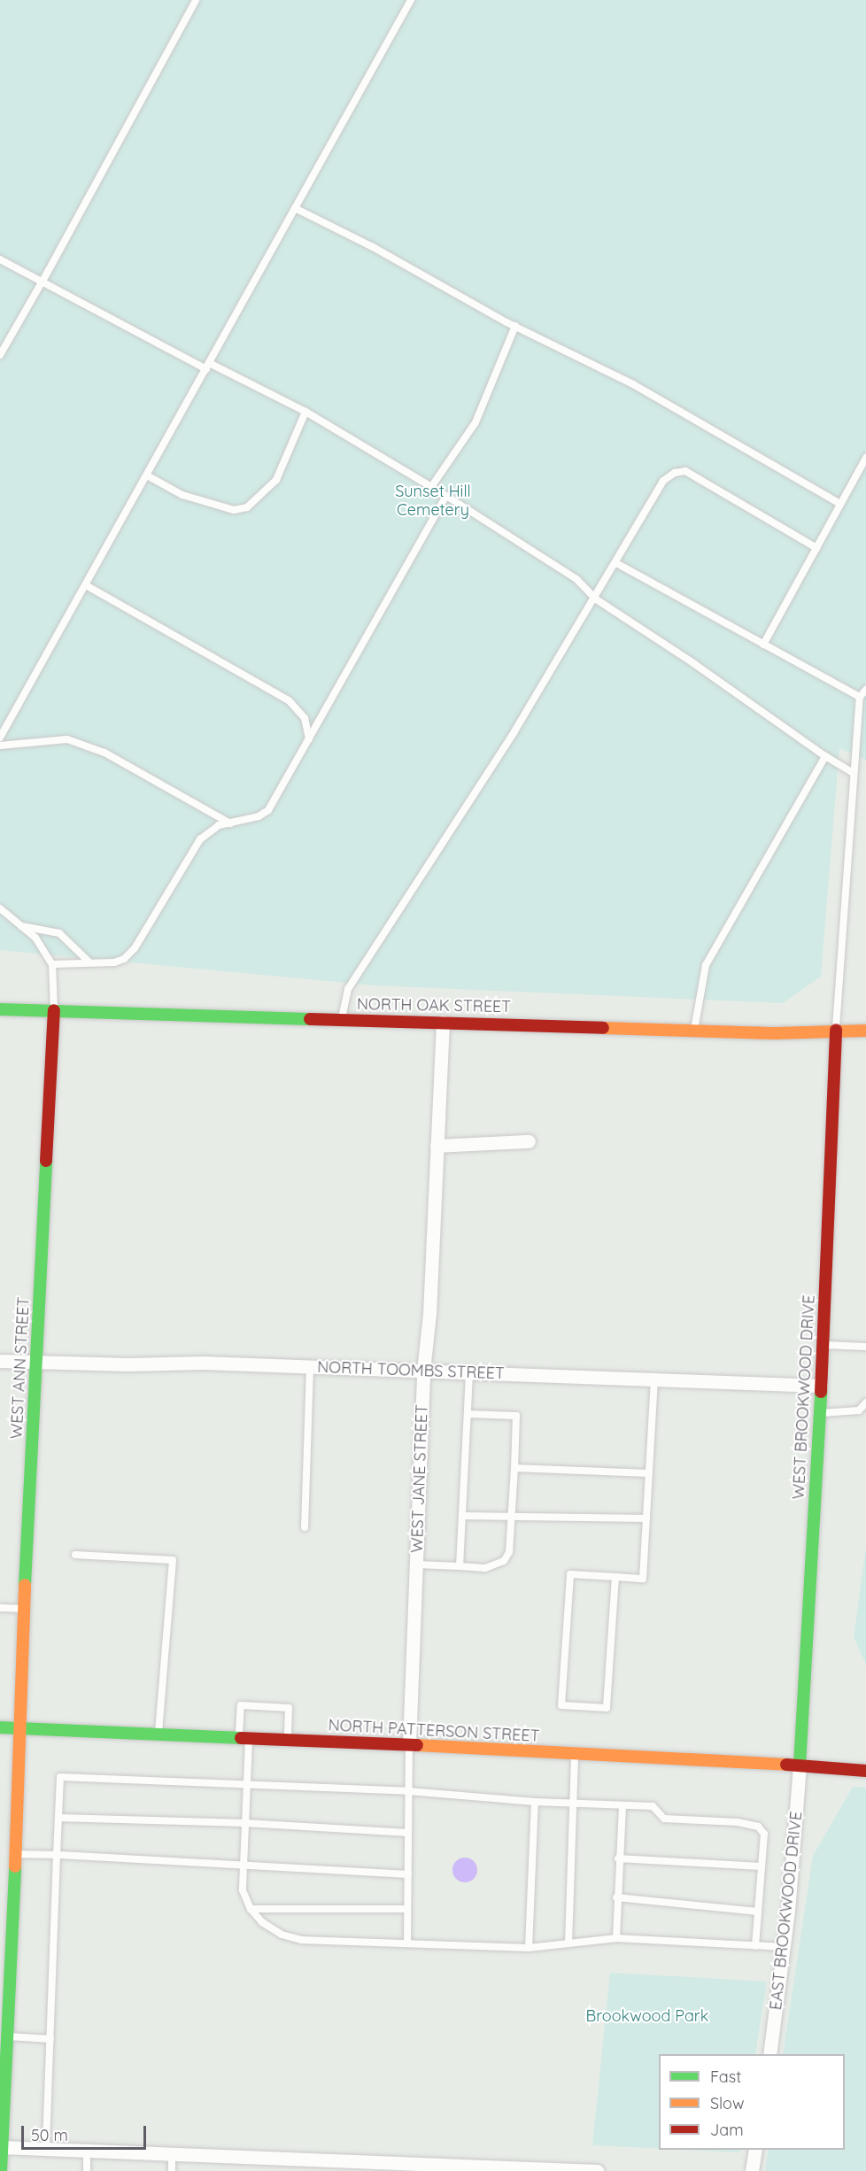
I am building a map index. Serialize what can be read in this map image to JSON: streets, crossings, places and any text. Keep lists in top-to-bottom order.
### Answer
{
  "streets": {
    "main road": [
      "NORTH OAK STREET",
      "WEST ANN STREET",
      "WEST BROOKWOOD DRIVE",
      "NORTH PATTERSON STREET"
    ],
    "street": ["NORTH TOOMBS STREET", "WEST JANE STREET", "EAST BROOKWOOD DRIVE"]
  },
  "crossings": [
    ["NORTH OAK STREET", "WEST ANN STREET"],
    ["NORTH OAK STREET", "WEST BROOKWOOD DRIVE"],
    ["NORTH OAK STREET", "WEST JANE STREET"],
    ["WEST ANN STREET", "NORTH TOOMBS STREET"],
    ["WEST ANN STREET", "NORTH PATTERSON STREET"],
    ["NORTH TOOMBS STREET", "WEST BROOKWOOD DRIVE"],
    ["NORTH TOOMBS STREET", "WEST JANE STREET"],
    ["WEST BROOKWOOD DRIVE", "NORTH PATTERSON STREET"],
    ["WEST BROOKWOOD DRIVE", "EAST BROOKWOOD DRIVE"],
    ["WEST JANE STREET", "NORTH PATTERSON STREET"],
    ["NORTH PATTERSON STREET", "EAST BROOKWOOD DRIVE"]
  ],
  "parks": ["Sunset Hill Cemetery", "Brookwood Park"],
  "legend": ["Fast", "Slow", "Jam"],
  "scale_bar": "50 m"
}
